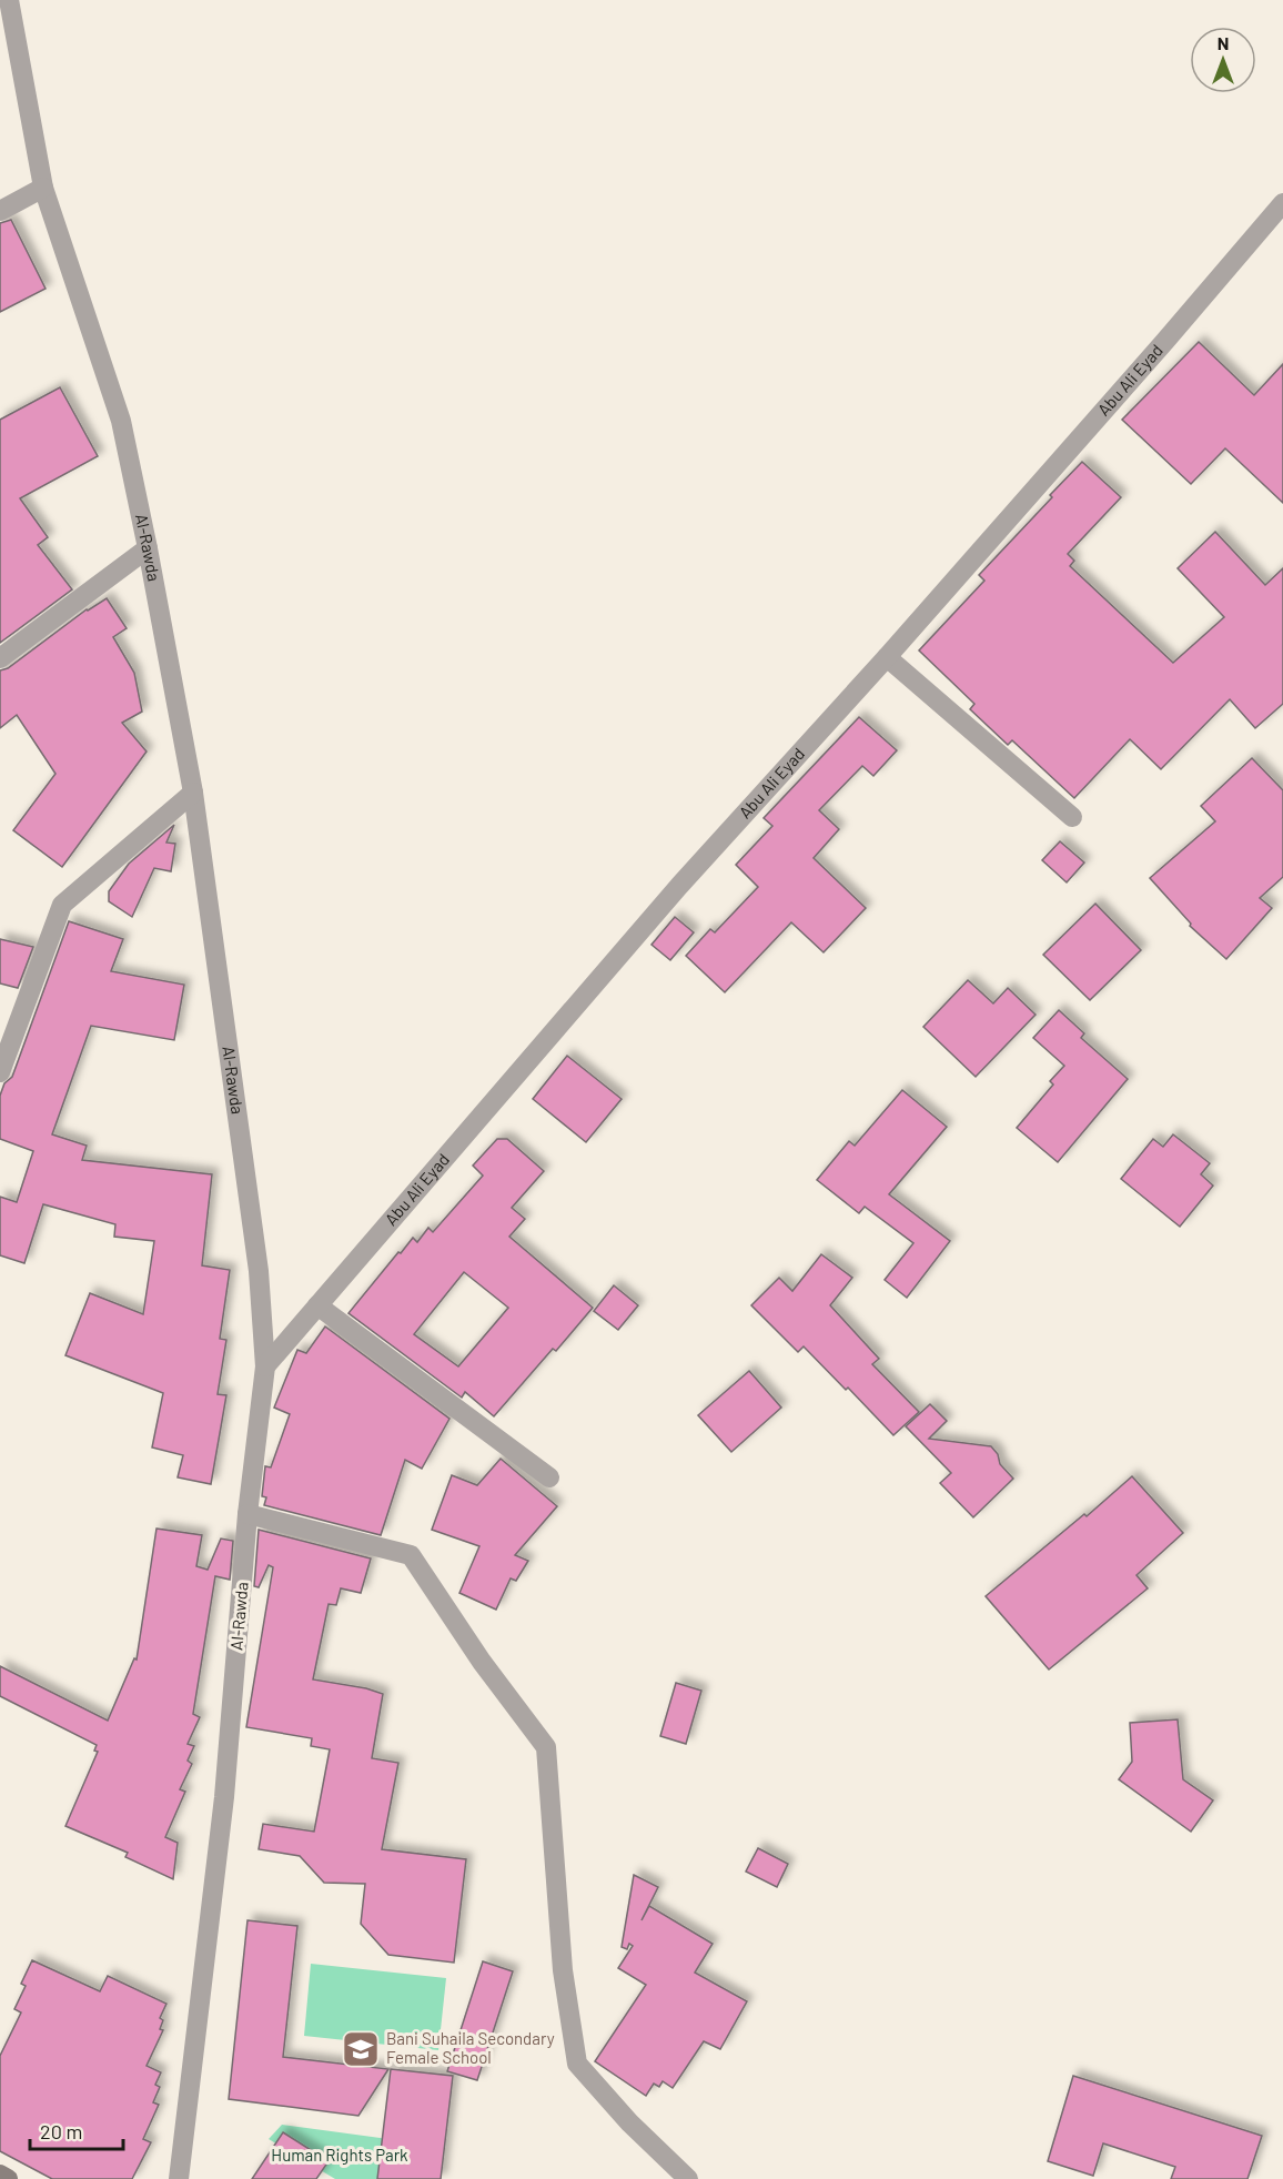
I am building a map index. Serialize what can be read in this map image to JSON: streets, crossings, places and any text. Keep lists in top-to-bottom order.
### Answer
{
  "streets": {
    "street": ["Abu Ali Eyad", "Al-Rawda"]
  },
  "crossings": [
    ["Abu Ali Eyad", "Al-Rawda"]
  ],
  "parks": ["Human Rights Park"],
  "places": {
    "school or university": ["Bani Suhaila Secondary Female School"]
  },
  "scale_bar": "20 m",
  "north": "top"
}
